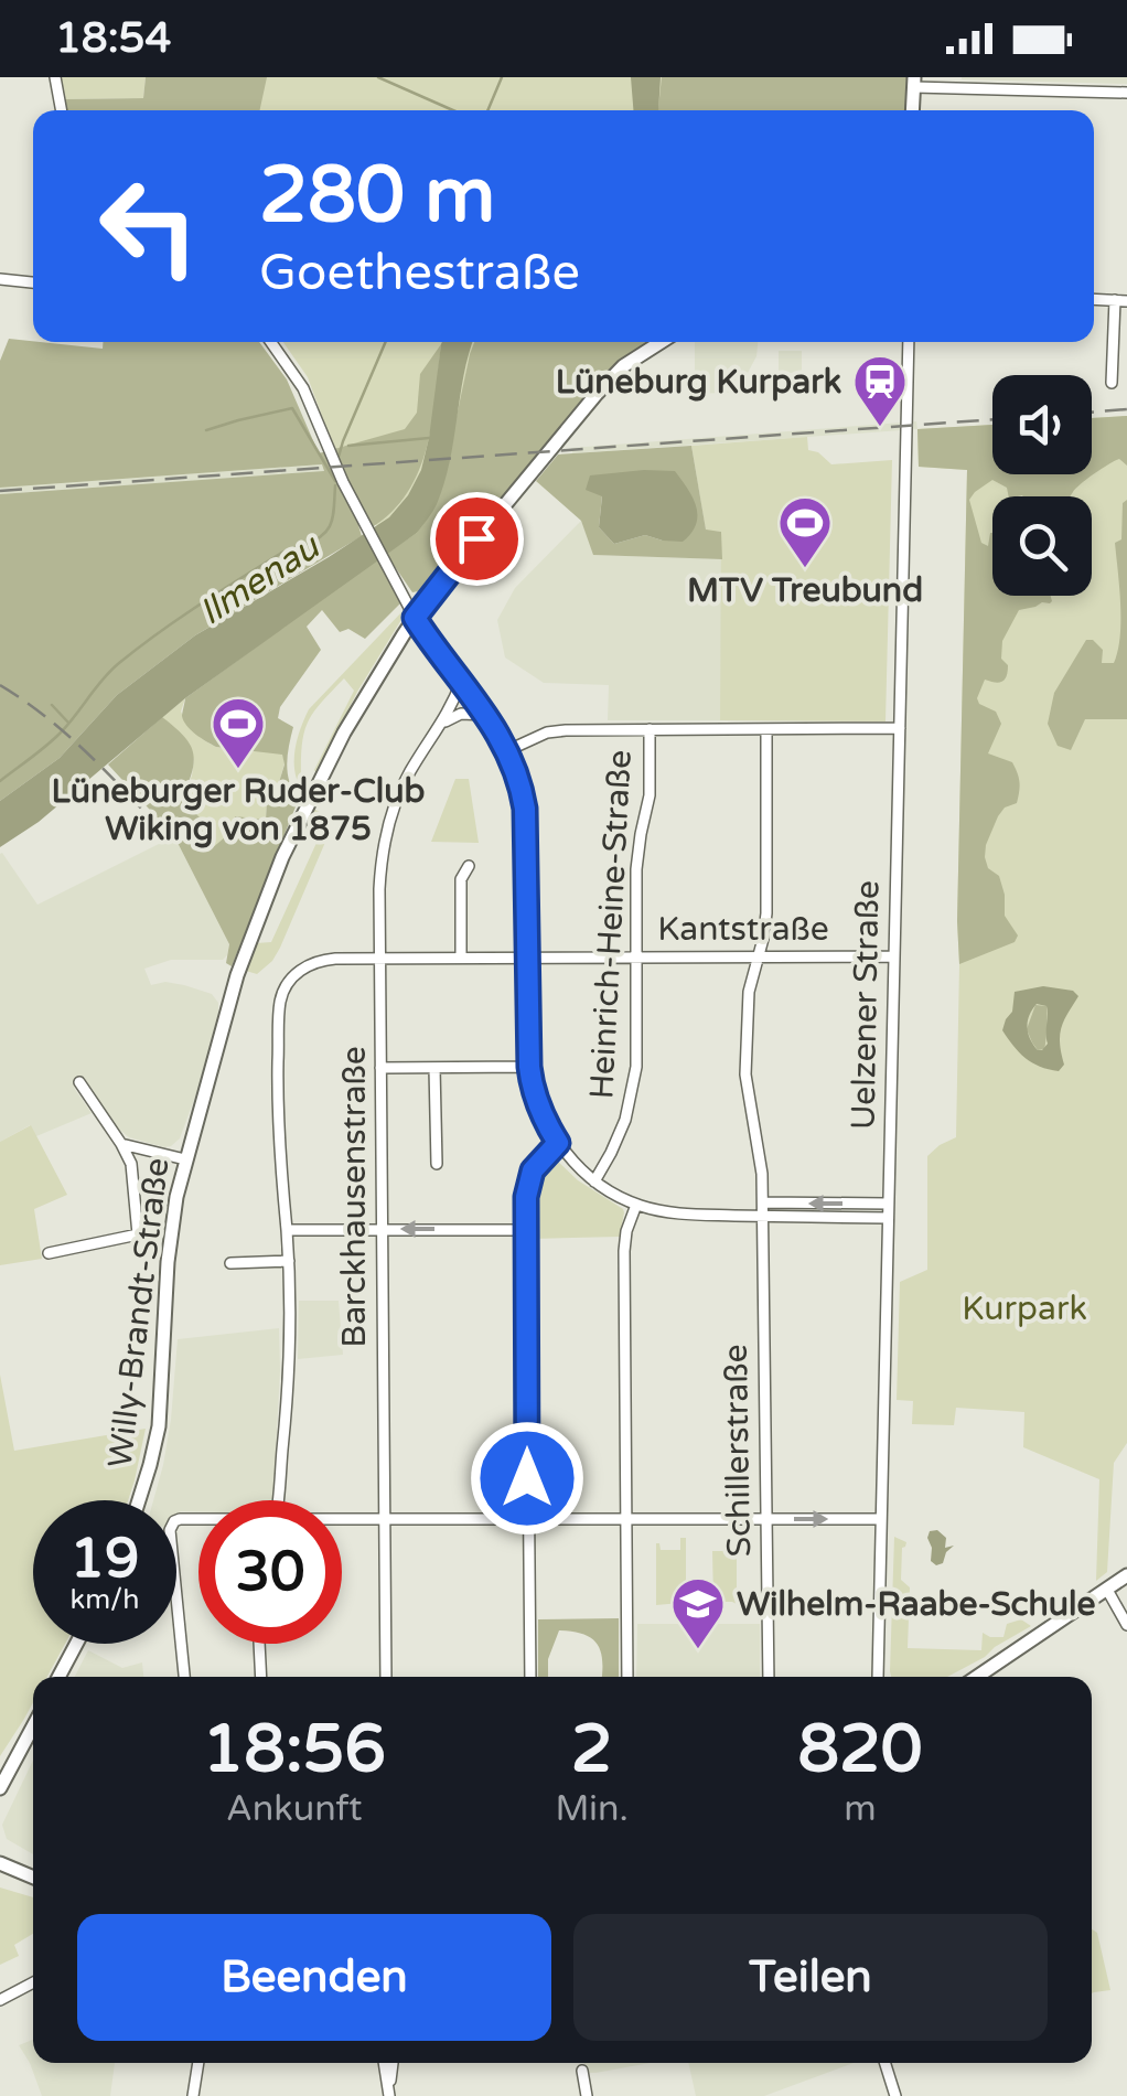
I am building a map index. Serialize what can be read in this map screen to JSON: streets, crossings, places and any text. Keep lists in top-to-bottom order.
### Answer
{
  "streets": {
    "main road": ["Willy-Brandt-Straße"],
    "street": [
      "Heinrich-Heine-Straße",
      "Kantstraße",
      "Uelzener Straße",
      "Barckhausenstraße",
      "Schillerstraße"
    ]
  },
  "crossings": [
    ["Heinrich-Heine-Straße", "Kantstraße"],
    ["Kantstraße", "Uelzener Straße"],
    ["Kantstraße", "Barckhausenstraße"],
    ["Kantstraße", "Schillerstraße"]
  ],
  "water": ["Ilmenau"],
  "parks": ["Kurpark"],
  "places": {
    "station": ["Lüneburg Kurpark"],
    "sports": ["MTV Treubund", "Lüneburger Ruder-Club Wiking von 1875"],
    "school or university": ["Wilhelm-Raabe-Schule"]
  },
  "page": {
    "status": "18:54",
    "turn": ["280 m", "Goethestraße"],
    "speed": "19 km/h",
    "limit": "30",
    "eta": [
      "18:56",
      "Ankunft",
      "2",
      "Min.",
      "820",
      "m"
    ],
    "buttons": ["Beenden", "Teilen"]
  }
}
